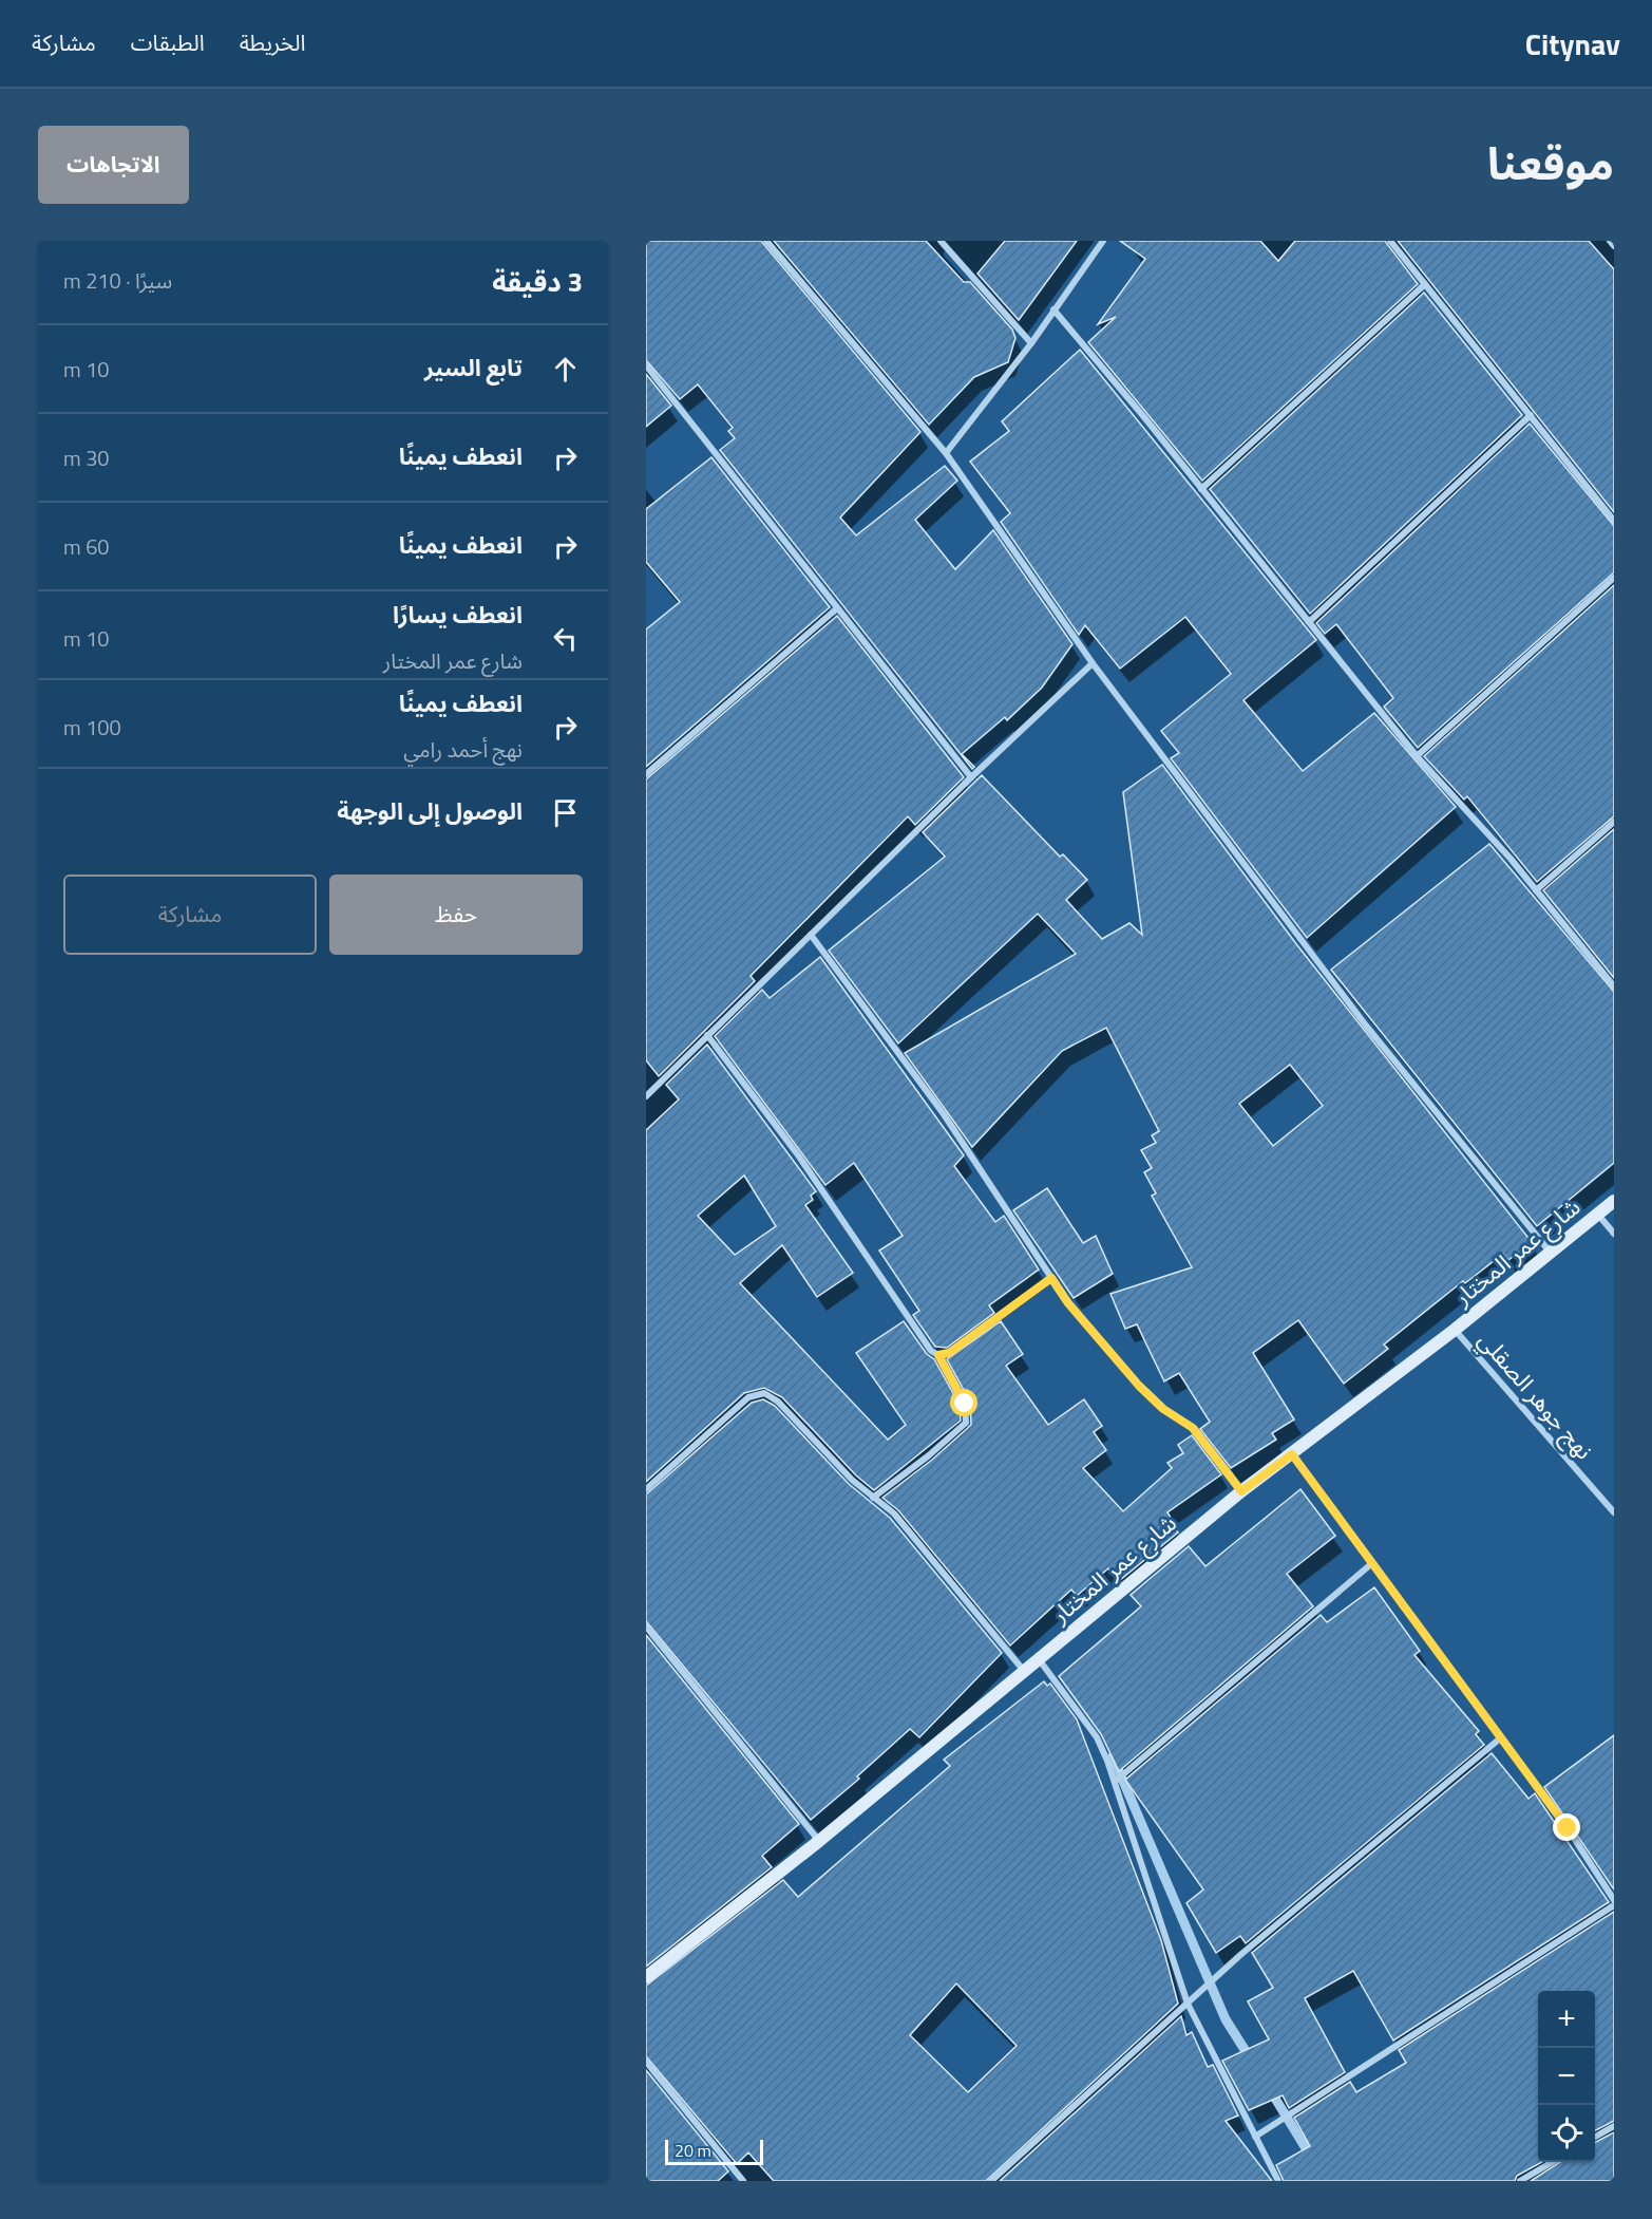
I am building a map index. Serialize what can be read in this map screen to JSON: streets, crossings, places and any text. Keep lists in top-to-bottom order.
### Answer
{
  "streets": {
    "street": ["شارع عمر المختار", "نهج جوهر الصقلي"]
  },
  "crossings": [
    ["شارع عمر المختار", "نهج جوهر الصقلي"]
  ],
  "scale_bar": "20 m",
  "page": {
    "header": "Citynav",
    "nav": ["الخريطة", "الطبقات", "مشاركة"],
    "title": "موقعنا",
    "buttons": [
      "الاتجاهات",
      ["حفظ", "مشاركة"]
    ],
    "heading": ["3 دقيقة", "سيرًا · 210 m"],
    "list": [
      ["تابع السير", "10 m"],
      ["انعطف يمينًا", "30 m"],
      ["انعطف يمينًا", "60 m"],
      ["انعطف يسارًا", "شارع عمر المختار", "10 m"],
      ["انعطف يمينًا", "نهج أحمد رامي", "100 m"],
      "الوصول إلى الوجهة"
    ],
    "map_buttons": ["+", "−"],
    "scale": "20 m"
  }
}
